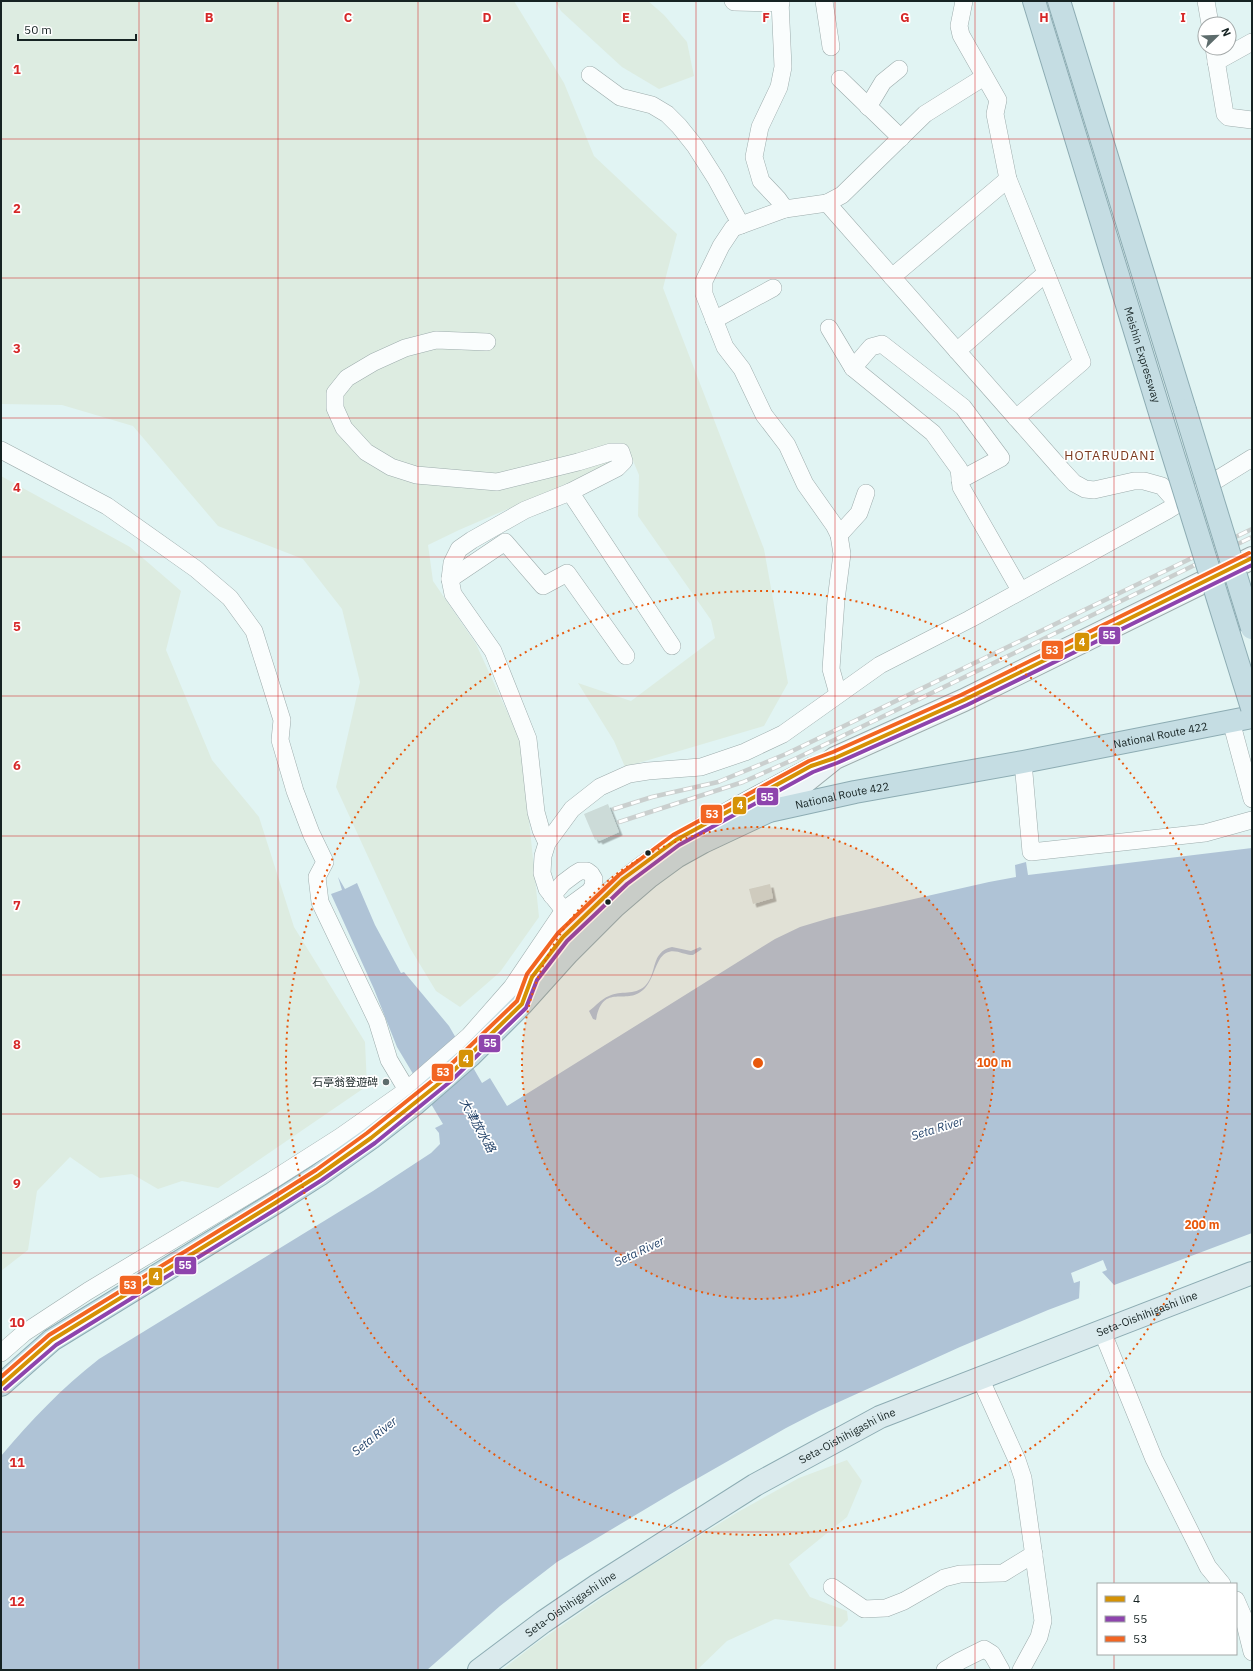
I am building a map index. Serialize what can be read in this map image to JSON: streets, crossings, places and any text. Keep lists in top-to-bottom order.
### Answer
{
  "streets": {
    "highway": ["Meishin Expressway", "National Route 422"],
    "main road": ["Seta-Oishihigashi line"]
  },
  "districts": ["HOTARUDANI"],
  "water": ["大津放水路", "Seta River"],
  "places": ["石亭翁登遊碑"],
  "lines": ["transit line 53", "transit line 4", "transit line 55"],
  "legend": ["4", "55", "53"],
  "scale_bar": "50 m",
  "north": "top right",
  "grid": {
    "columns": [
      "B",
      "C",
      "D",
      "E",
      "F",
      "G",
      "H",
      "I"
    ],
    "rows": [
      "1",
      "2",
      "3",
      "4",
      "5",
      "6",
      "7",
      "8",
      "9",
      "10",
      "11",
      "12"
    ]
  },
  "rings": ["100 m", "200 m"]
}
